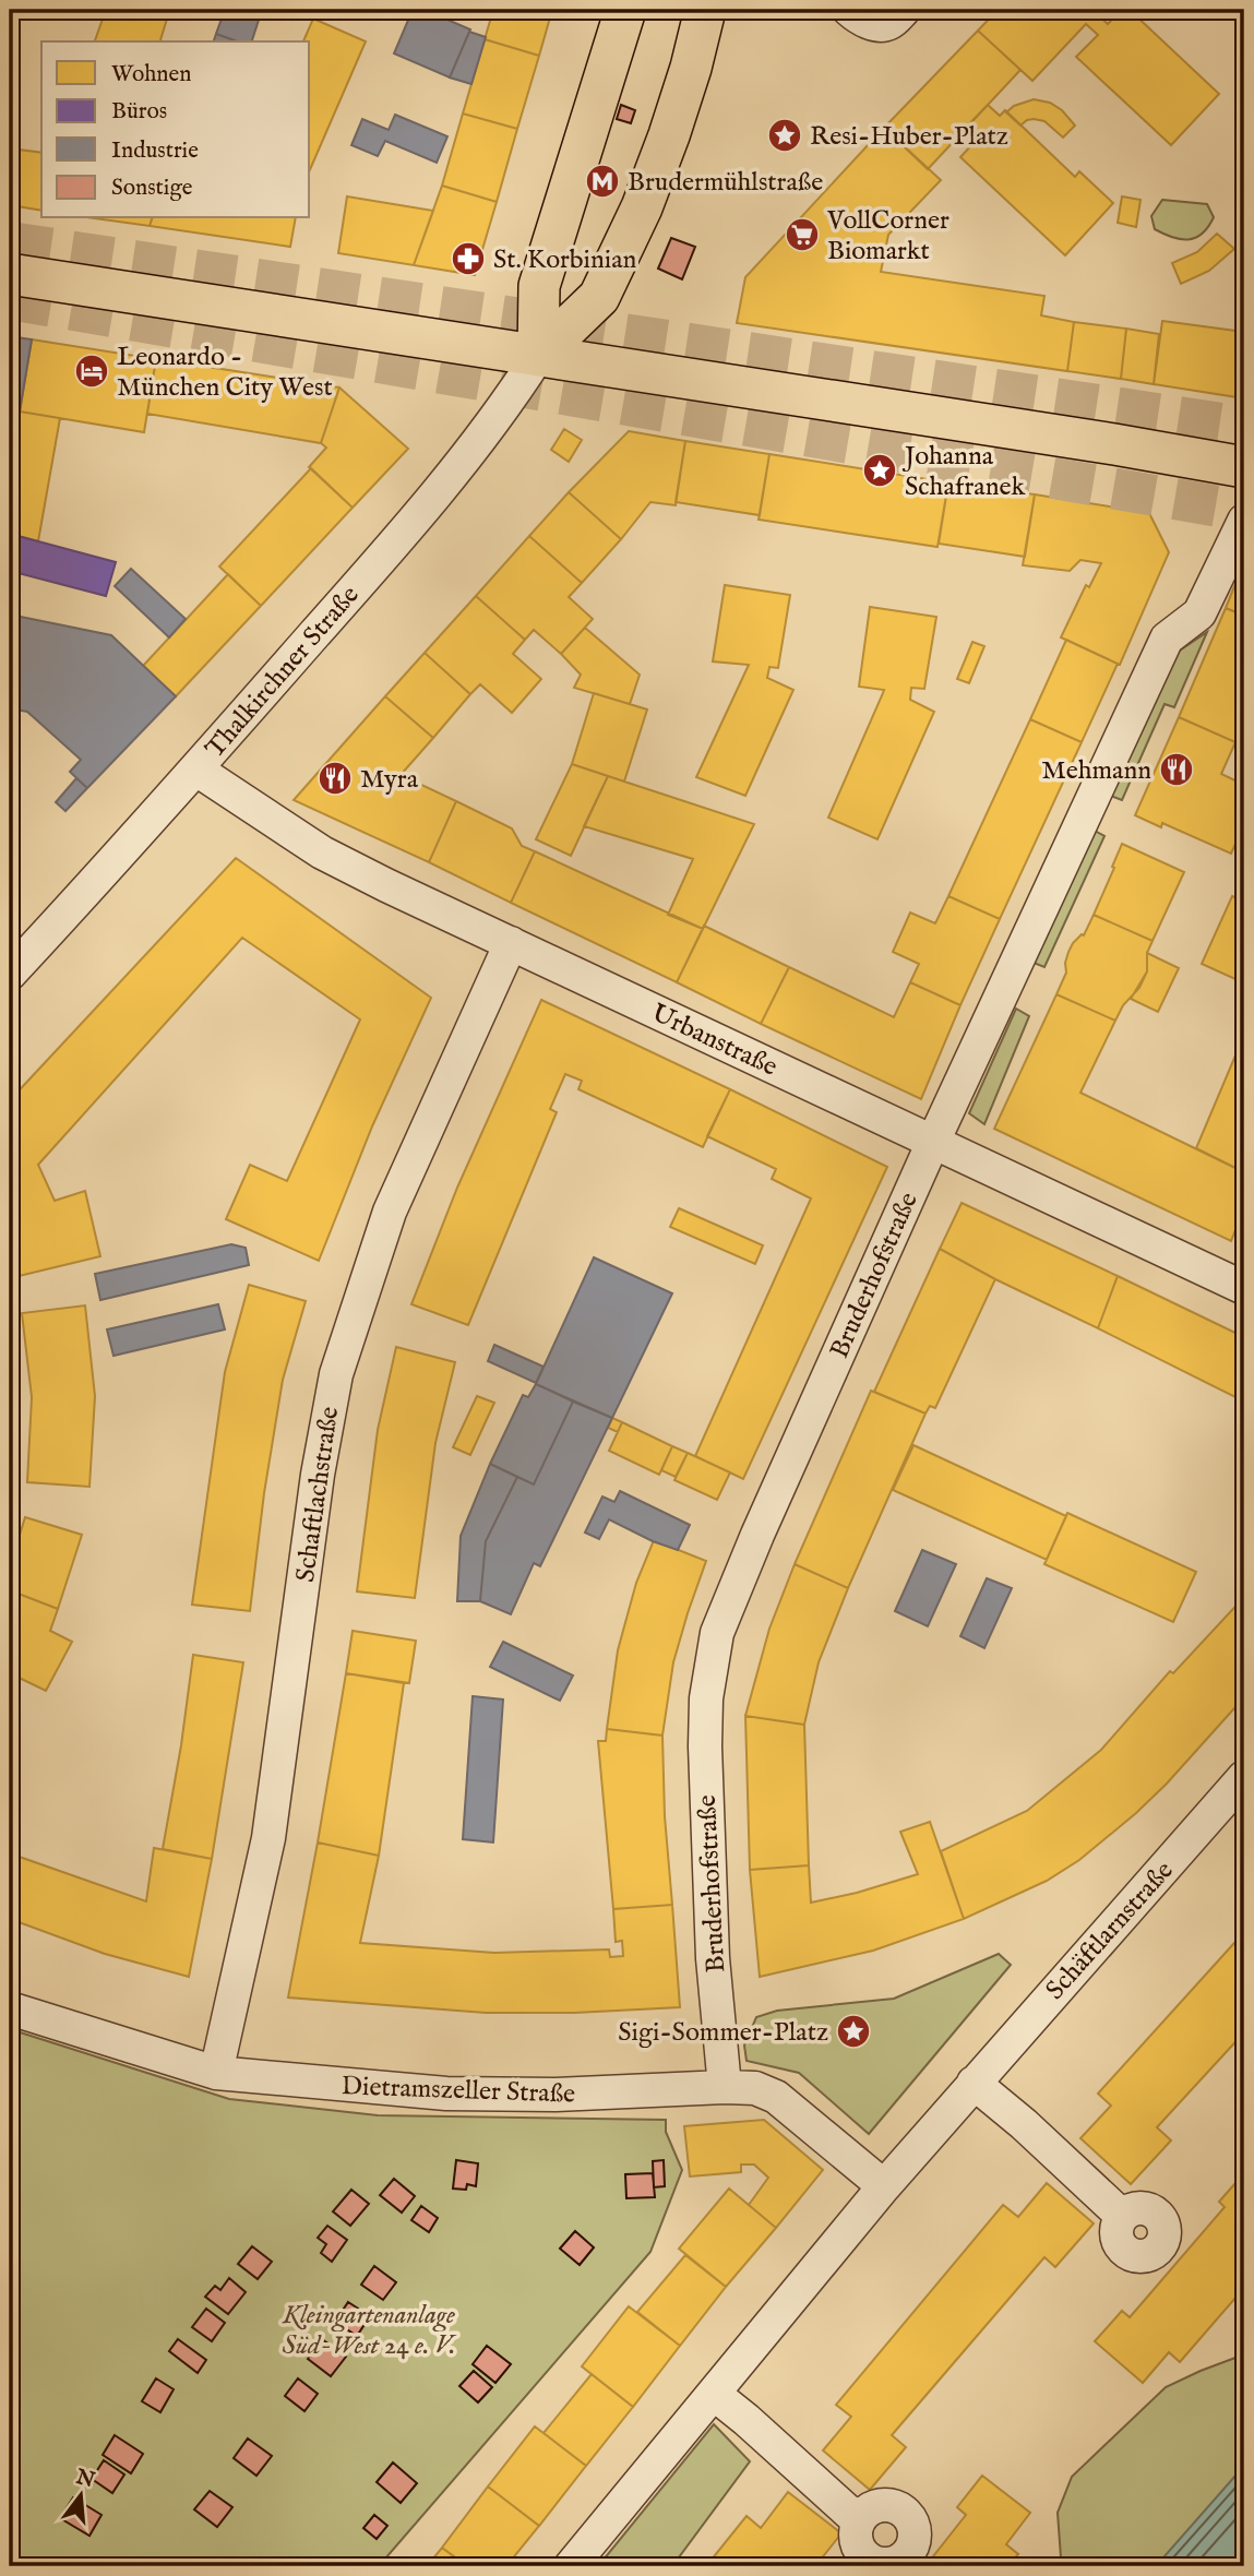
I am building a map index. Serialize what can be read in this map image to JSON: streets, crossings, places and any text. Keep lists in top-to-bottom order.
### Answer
{
  "streets": {
    "main road": ["Thalkirchner Straße"],
    "street": [
      "Urbanstraße",
      "Bruderhofstraße",
      "Schaftlachstraße",
      "Schäftlarnstraße",
      "Dietramszeller Straße"
    ]
  },
  "crossings": [
    ["Thalkirchner Straße", "Urbanstraße"],
    ["Urbanstraße", "Bruderhofstraße"],
    ["Urbanstraße", "Schaftlachstraße"],
    ["Bruderhofstraße", "Dietramszeller Straße"],
    ["Schaftlachstraße", "Dietramszeller Straße"],
    ["Schäftlarnstraße", "Dietramszeller Straße"]
  ],
  "parks": ["Kleingartenanlage Süd-West 24 e. V."],
  "places": {
    "place": ["Resi-Huber-Platz", "Johanna Schafranek", "Sigi-Sommer-Platz"],
    "metro station": ["Brudermühlstraße"],
    "supermarket": ["VollCorner Biomarkt"],
    "pharmacy": ["St. Korbinian"],
    "hotel": ["Leonardo - München City West"],
    "restaurant": ["Mehmann", "Myra"]
  },
  "legend": [
    "Wohnen",
    "Büros",
    "Industrie",
    "Sonstige"
  ],
  "north": "top"
}
